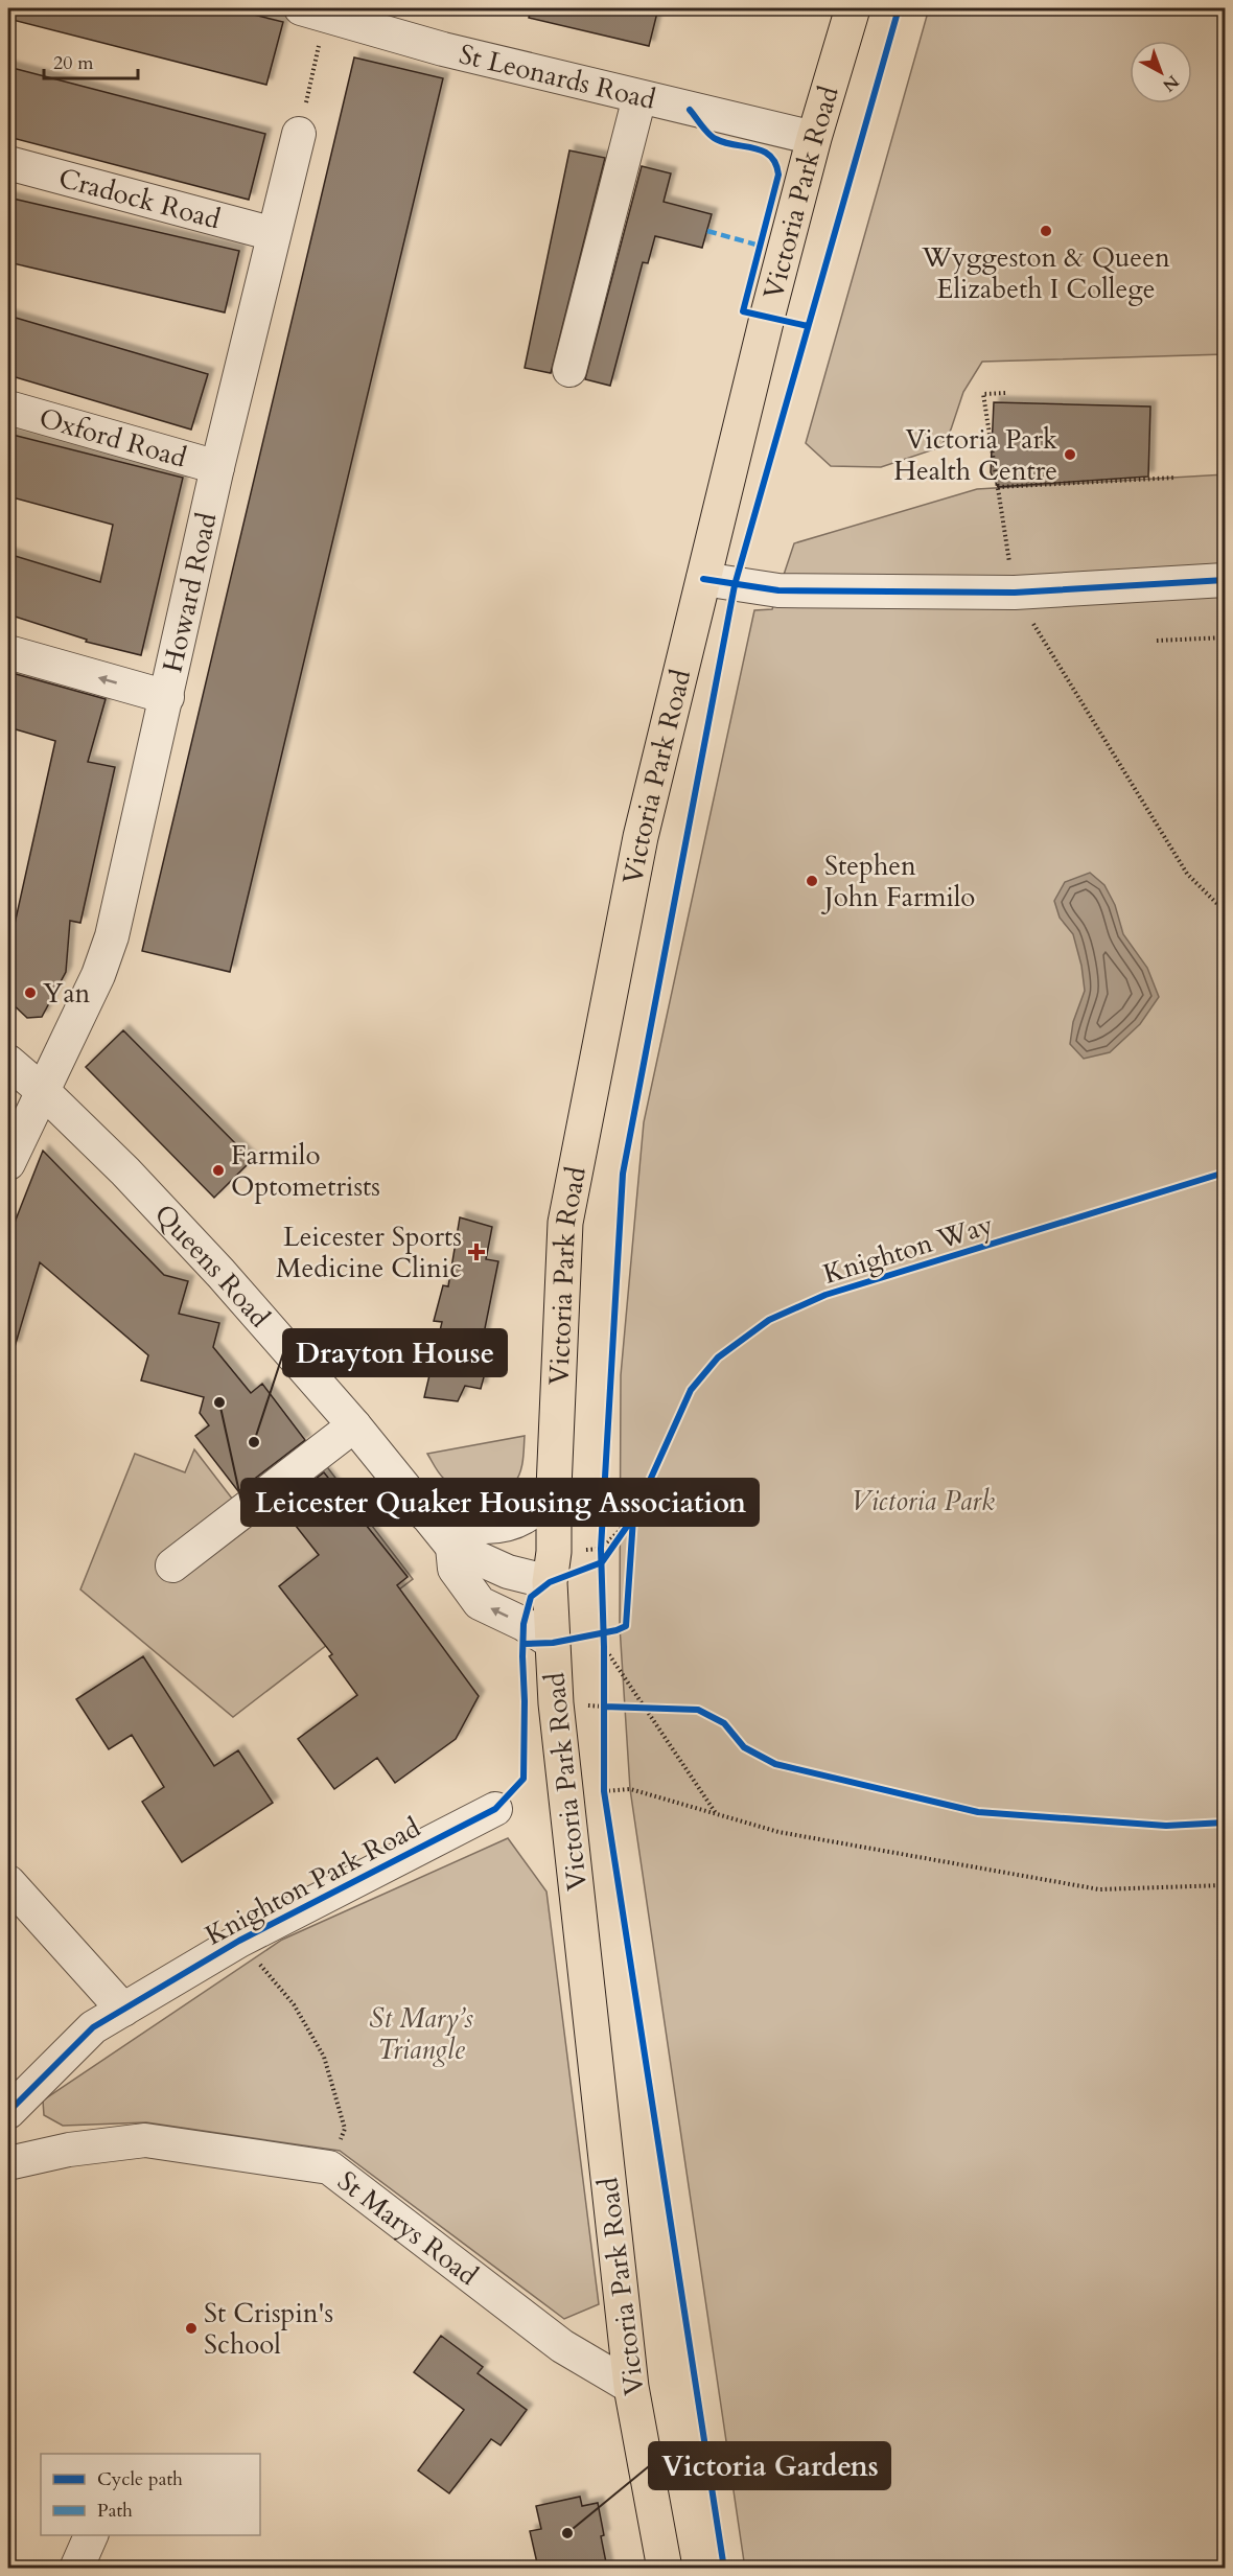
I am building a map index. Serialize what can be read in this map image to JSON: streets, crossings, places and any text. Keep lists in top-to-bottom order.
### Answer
{
  "streets": {
    "main road": ["Victoria Park Road"],
    "street": [
      "St Leonards Road",
      "Cradock Road",
      "Oxford Road",
      "Howard Road",
      "Queens Road",
      "Knighton Park Road",
      "St Marys Road"
    ],
    "cycle path": ["Knighton Way"]
  },
  "crossings": [
    ["St Leonards Road", "Victoria Park Road"],
    ["Victoria Park Road", "Queens Road"],
    ["Victoria Park Road", "St Marys Road"],
    ["Cradock Road", "Howard Road"],
    ["Oxford Road", "Howard Road"],
    ["Howard Road", "Queens Road"]
  ],
  "parks": ["Victoria Park", "St Mary’s Triangle"],
  "places": {
    "other": [
      "Wyggeston & Queen Elizabeth I College",
      "Victoria Park Health Centre",
      "Stephen John Farmilo",
      "Yan",
      "Farmilo Optometrists",
      "Leicester Quaker Housing Association",
      "Drayton House",
      "St Crispin's School",
      "Victoria Gardens"
    ],
    "health": ["Leicester Sports Medicine Clinic"]
  },
  "legend": ["Cycle path", "Path"],
  "scale_bar": "20 m",
  "north": "bottom right"
}
